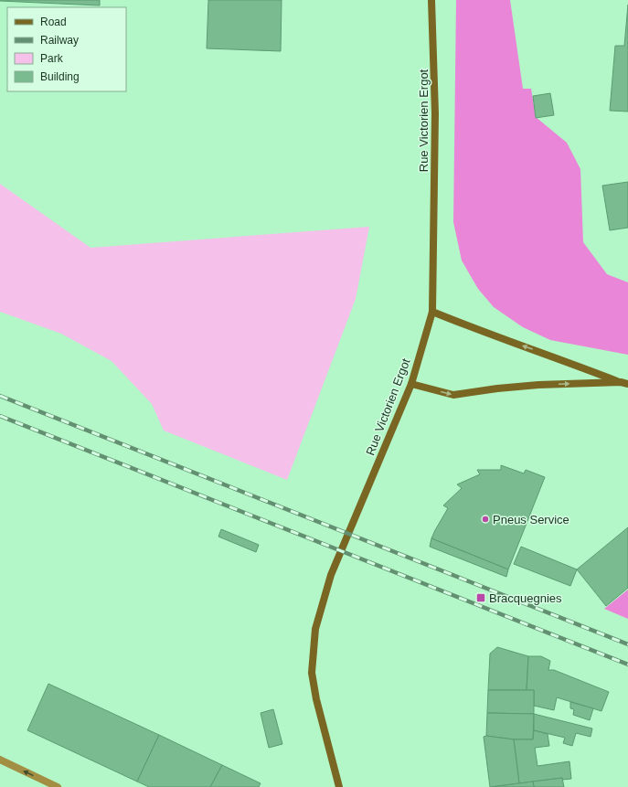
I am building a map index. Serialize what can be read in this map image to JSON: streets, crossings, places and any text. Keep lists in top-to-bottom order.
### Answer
{
  "streets": {
    "street": ["Rue Victorien Ergot"]
  },
  "places": {
    "other": ["Pneus Service"],
    "transit": ["Bracquegnies"]
  },
  "legend": [
    "Road",
    "Railway",
    "Park",
    "Building"
  ]
}
